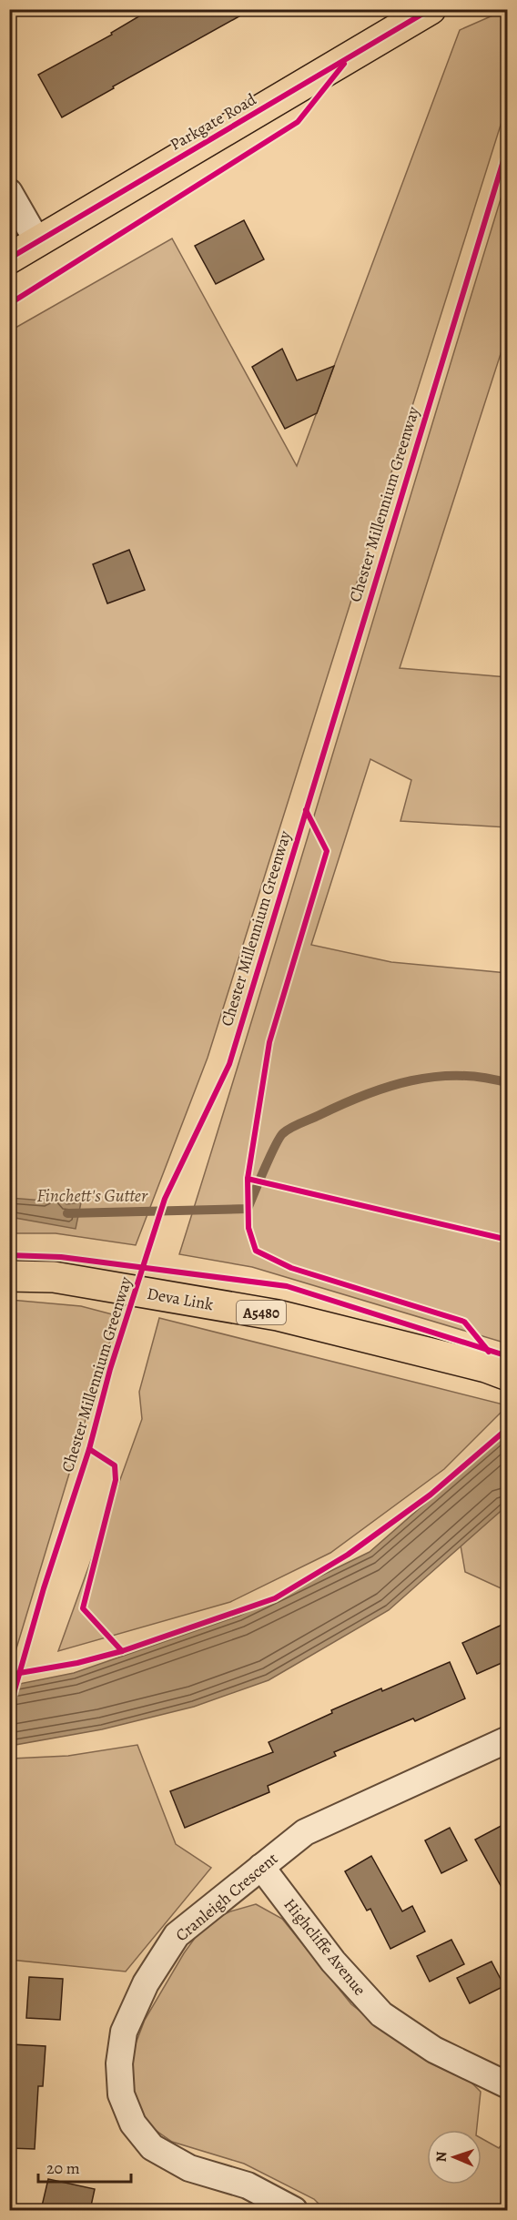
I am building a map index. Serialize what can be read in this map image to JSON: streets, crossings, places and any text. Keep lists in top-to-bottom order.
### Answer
{
  "streets": {
    "main road": ["Parkgate Road", "Deva Link", "A5480"],
    "street": ["Cranleigh Crescent", "Highcliffe Avenue"],
    "cycle path": ["Chester Millennium Greenway"]
  },
  "crossings": [
    ["Cranleigh Crescent", "Highcliffe Avenue"]
  ],
  "water": ["Finchett's Gutter"],
  "scale_bar": "20 m",
  "north": "left"
}
